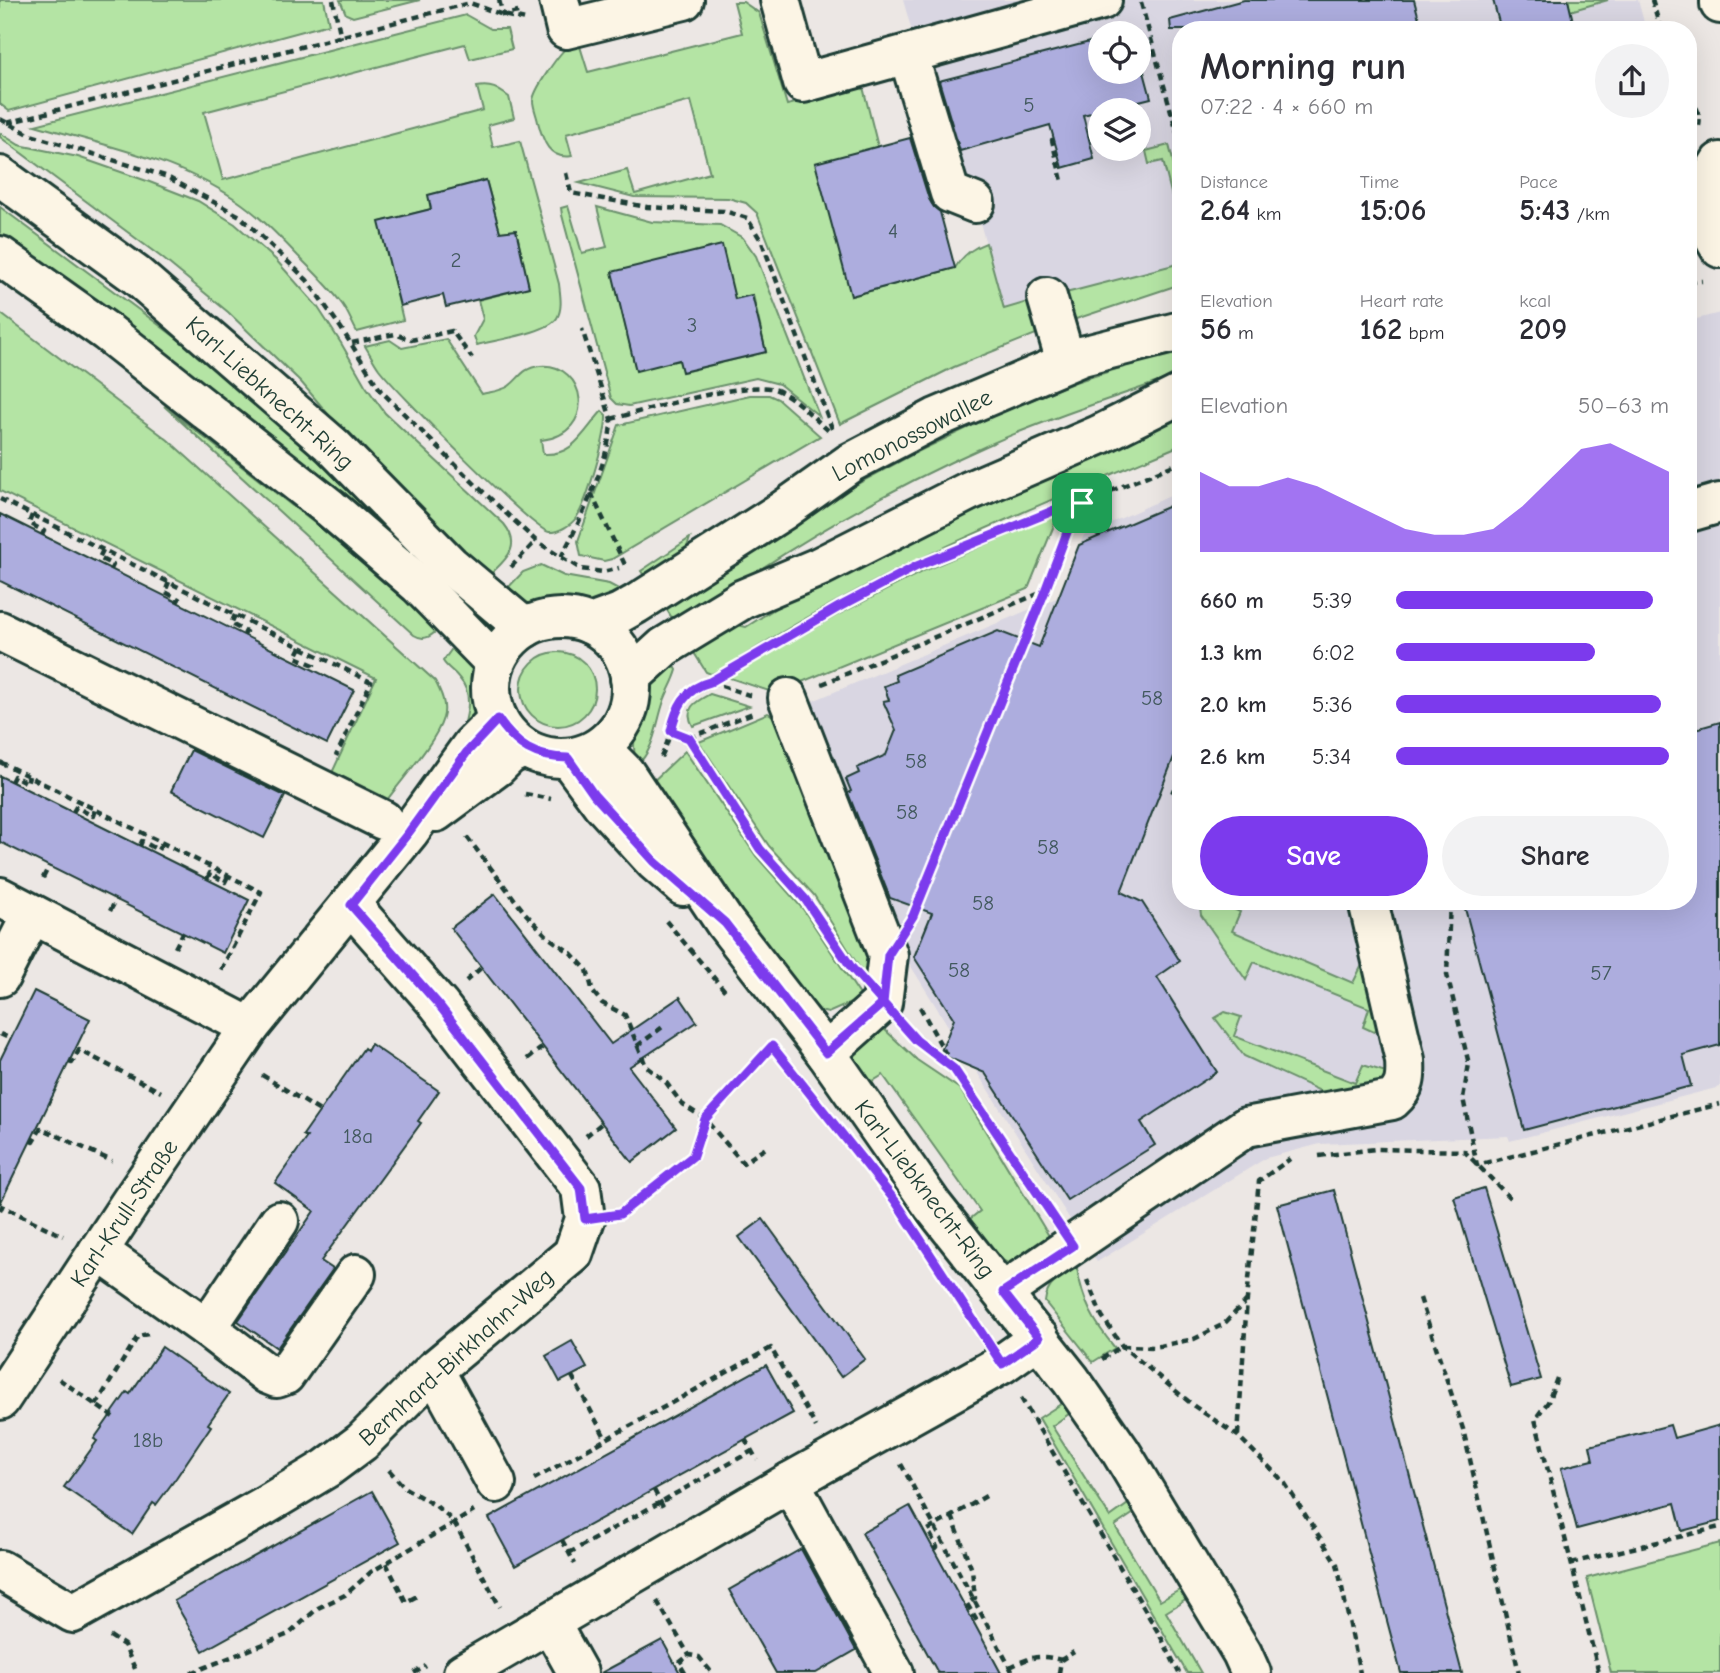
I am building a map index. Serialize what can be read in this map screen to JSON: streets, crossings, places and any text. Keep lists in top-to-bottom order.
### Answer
{
  "streets": {
    "street": [
      "Karl-Liebknecht-Ring",
      "Lomonossowallee",
      "Karl-Krull-Straße",
      "Bernhard-Birkhahn-Weg"
    ]
  },
  "crossings": [
    ["Karl-Liebknecht-Ring", "Lomonossowallee"],
    ["Karl-Liebknecht-Ring", "Karl-Krull-Straße"],
    ["Lomonossowallee", "Karl-Krull-Straße"],
    ["Karl-Krull-Straße", "Bernhard-Birkhahn-Weg"]
  ],
  "house_numbers": [
    "5",
    "4",
    "2",
    "3",
    "58",
    "58",
    "58",
    "58",
    "58",
    "58",
    "57",
    "18a",
    "18b"
  ],
  "page": {
    "heading": ["Morning run", "07:22 · 4 × 660 m"],
    "stats": [
      ["Distance", "2.64 km"],
      ["Time", "15:06"],
      ["Pace", "5:43 /km"],
      ["Elevation", "56 m"],
      ["Heart rate", "162 bpm"],
      ["kcal", "209"]
    ],
    "chart": ["Elevation", "50–63 m"],
    "list": [
      {
        "name": "660 m",
        "note": "5:39"
      },
      {
        "name": "1.3 km",
        "note": "6:02"
      },
      {
        "name": "2.0 km",
        "note": "5:36"
      },
      {
        "name": "2.6 km",
        "note": "5:34"
      }
    ],
    "buttons": ["Save", "Share"]
  }
}
